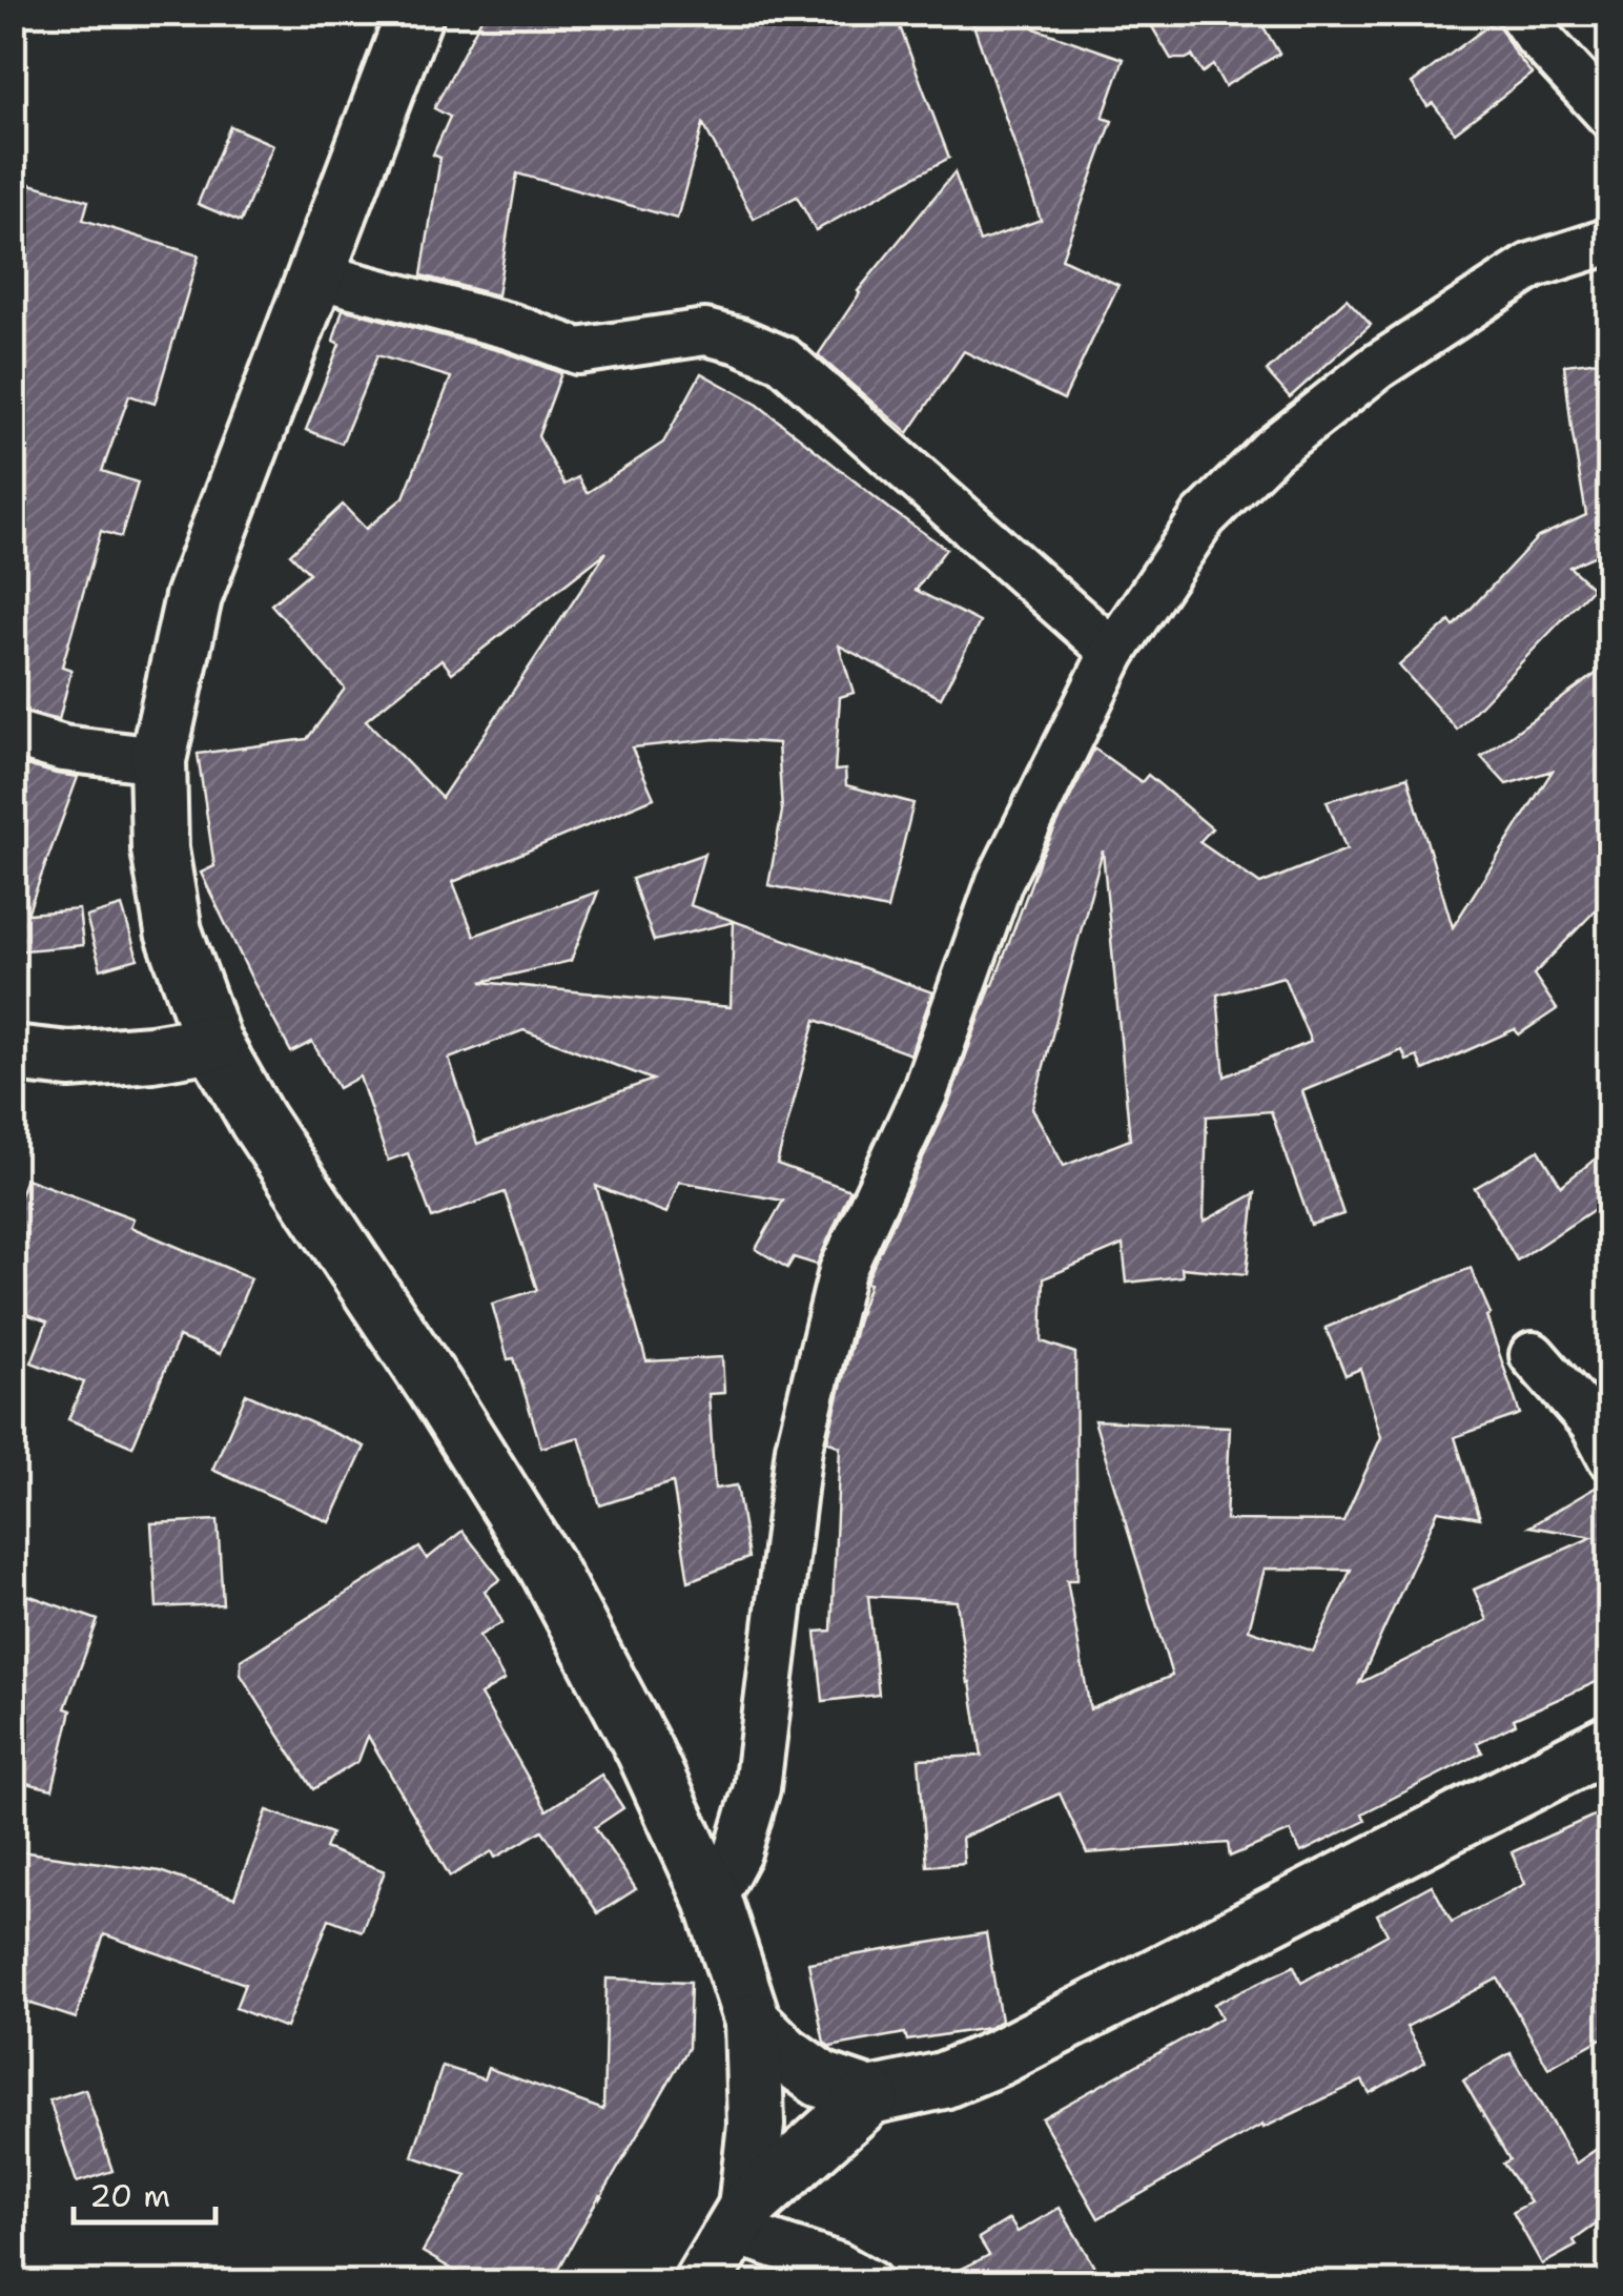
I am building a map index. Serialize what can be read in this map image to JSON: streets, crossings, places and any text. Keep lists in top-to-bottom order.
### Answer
{
  "scale_bar": "20 m"
}
